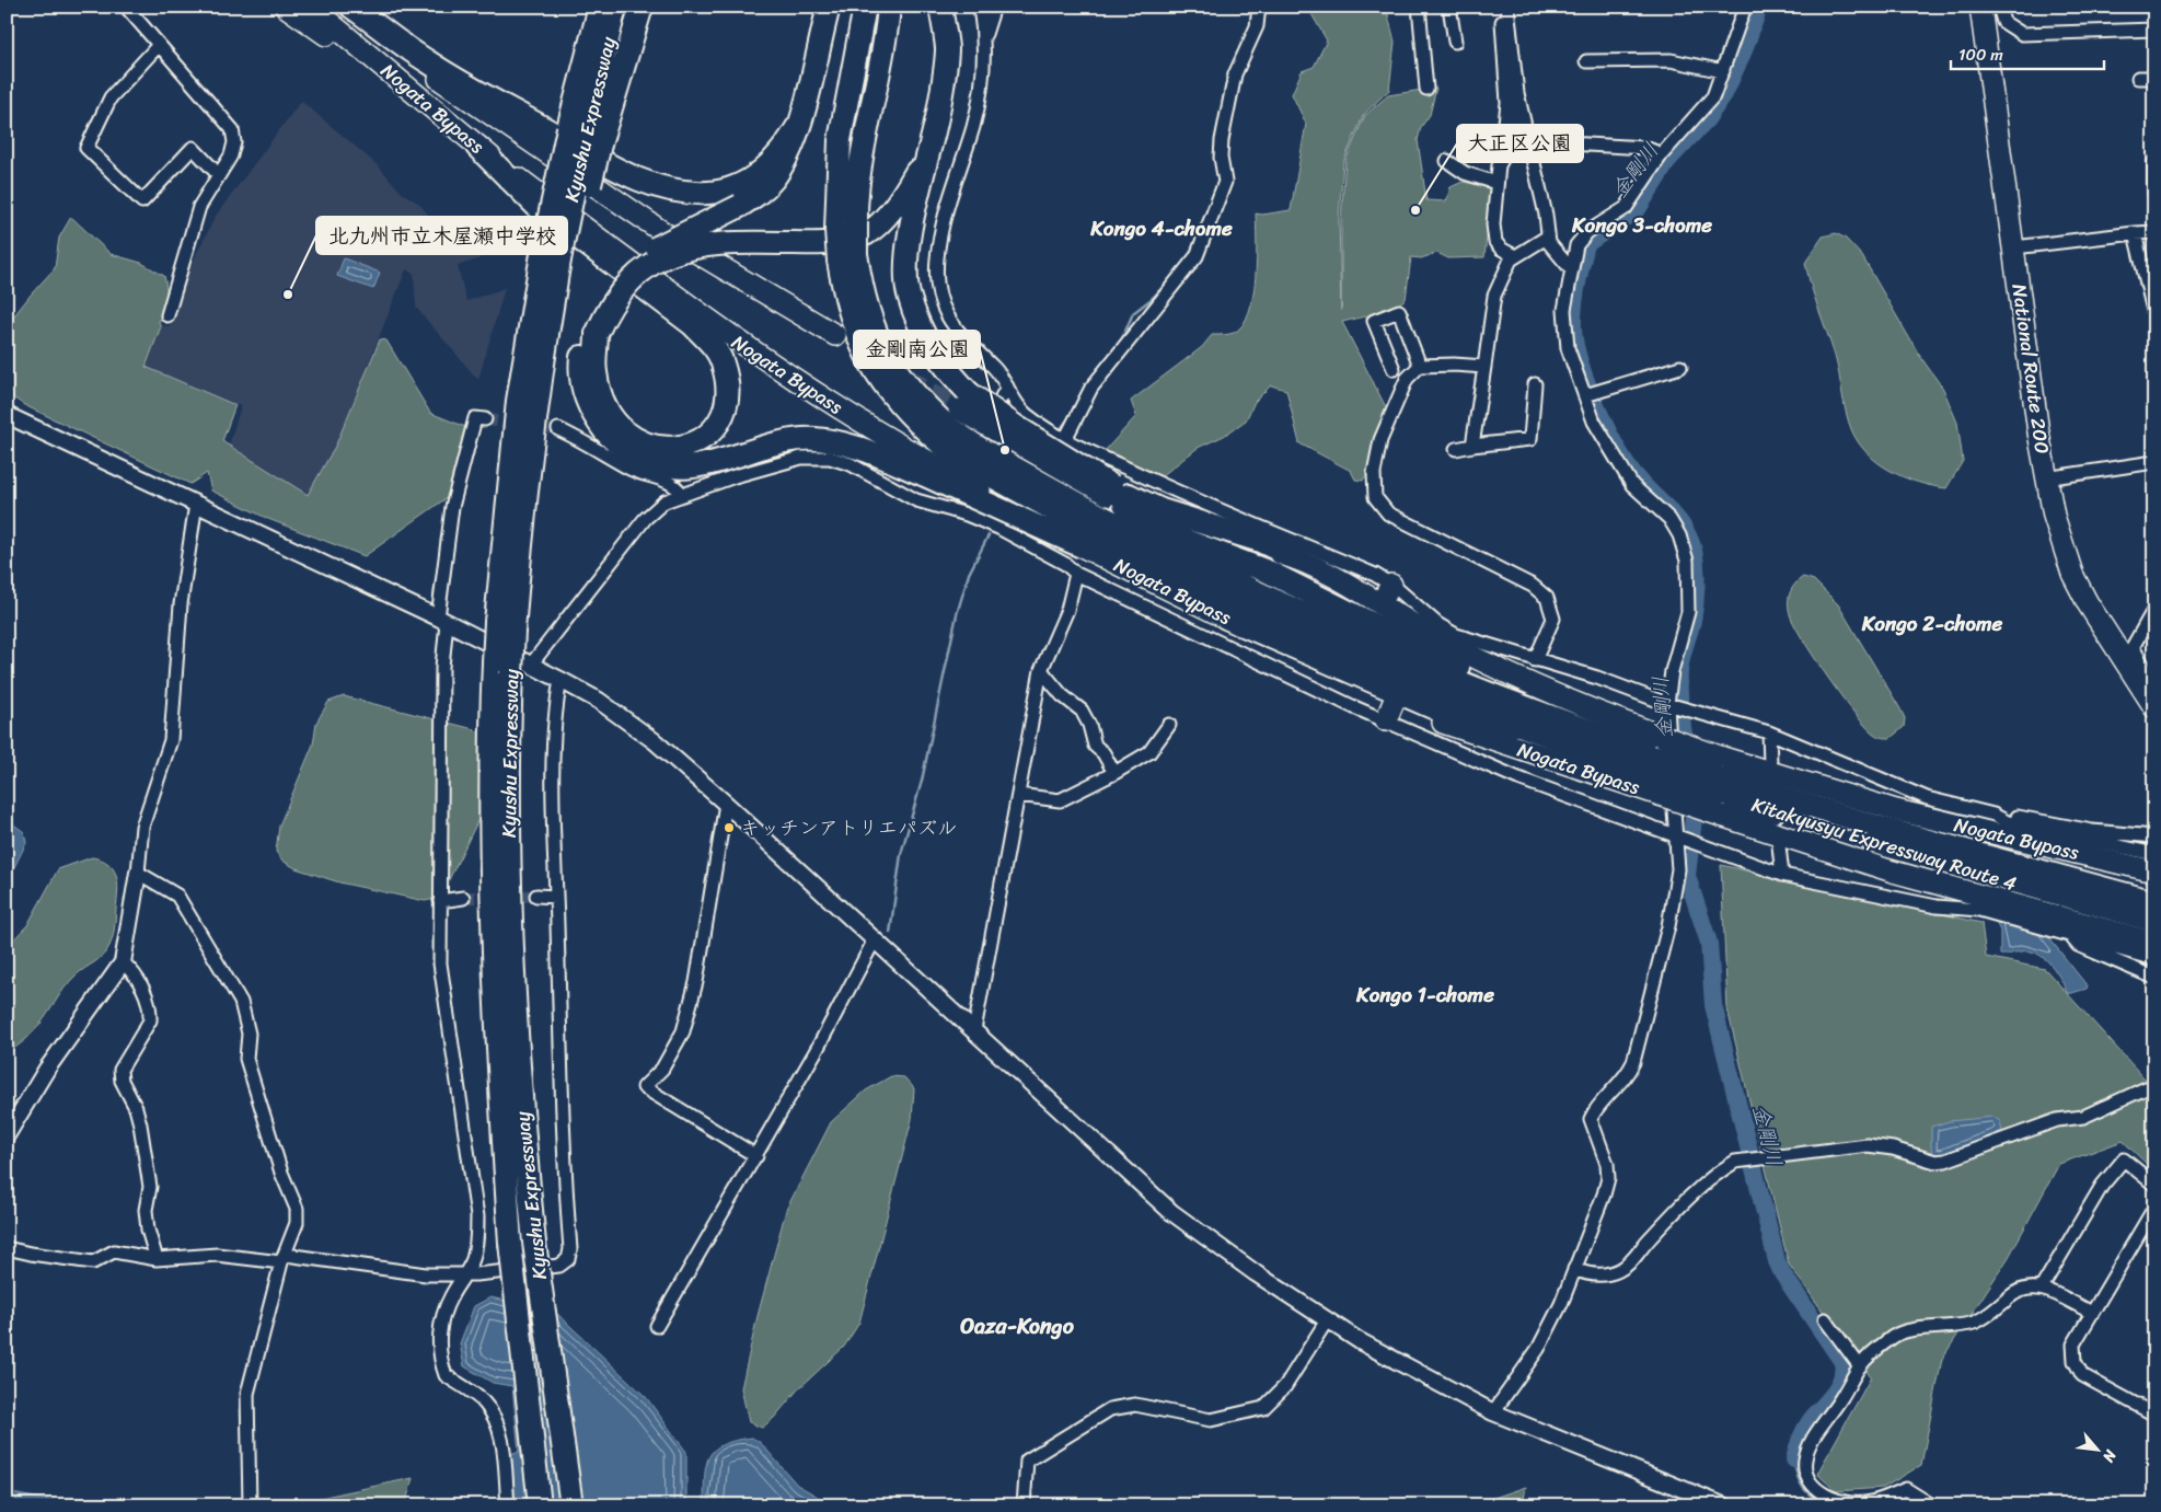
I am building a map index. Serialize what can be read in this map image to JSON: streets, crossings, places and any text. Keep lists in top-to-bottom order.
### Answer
{
  "streets": {
    "highway": [
      "Nogata Bypass",
      "Kyushu Expressway",
      "National Route 200",
      "Kitakyusyu Expressway Route 4"
    ]
  },
  "crossings": [
    ["Nogata Bypass", "Kitakyusyu Expressway Route 4"]
  ],
  "districts": [
    "Kongo 3-chome",
    "Kongo 4-chome",
    "Kongo 2-chome",
    "Kongo 1-chome",
    "Oaza-Kongo"
  ],
  "water": ["金剛川"],
  "places": [
    "大正区公園",
    "北九州市立木屋瀬中学校",
    "金剛南公園",
    "キッチンアトリエパズル"
  ],
  "scale_bar": "100 m",
  "north": "bottom right"
}
